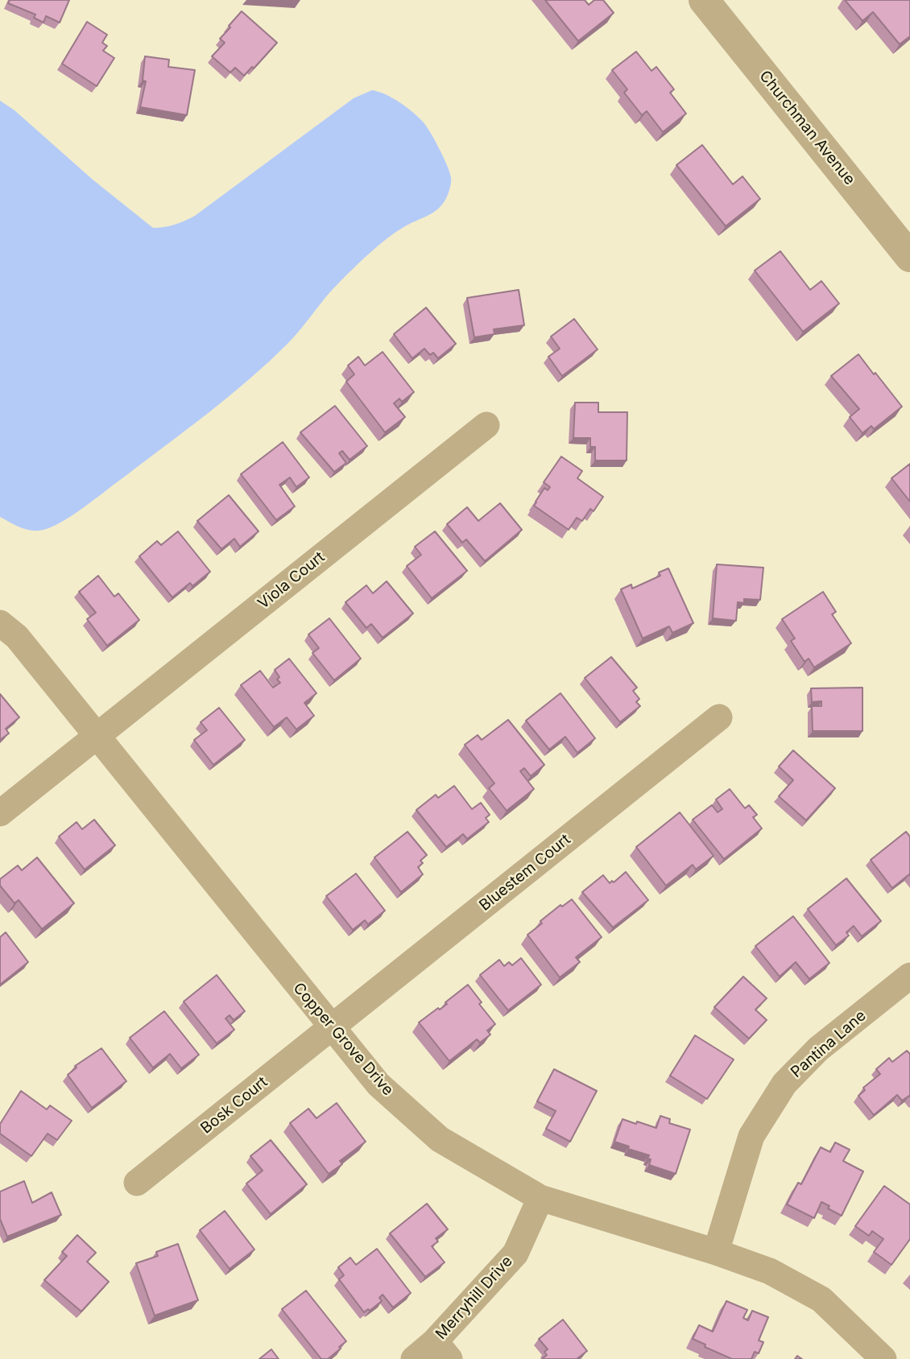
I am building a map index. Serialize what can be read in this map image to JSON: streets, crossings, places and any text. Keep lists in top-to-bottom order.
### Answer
{
  "streets": {
    "street": [
      "Churchman Avenue",
      "Viola Court",
      "Bluestem Court",
      "Copper Grove Drive",
      "Pantina Lane",
      "Bosk Court",
      "Merryhill Drive"
    ]
  },
  "crossings": [
    ["Viola Court", "Copper Grove Drive"],
    ["Bluestem Court", "Copper Grove Drive"],
    ["Bluestem Court", "Bosk Court"],
    ["Copper Grove Drive", "Pantina Lane"],
    ["Copper Grove Drive", "Bosk Court"],
    ["Copper Grove Drive", "Merryhill Drive"]
  ]
}
